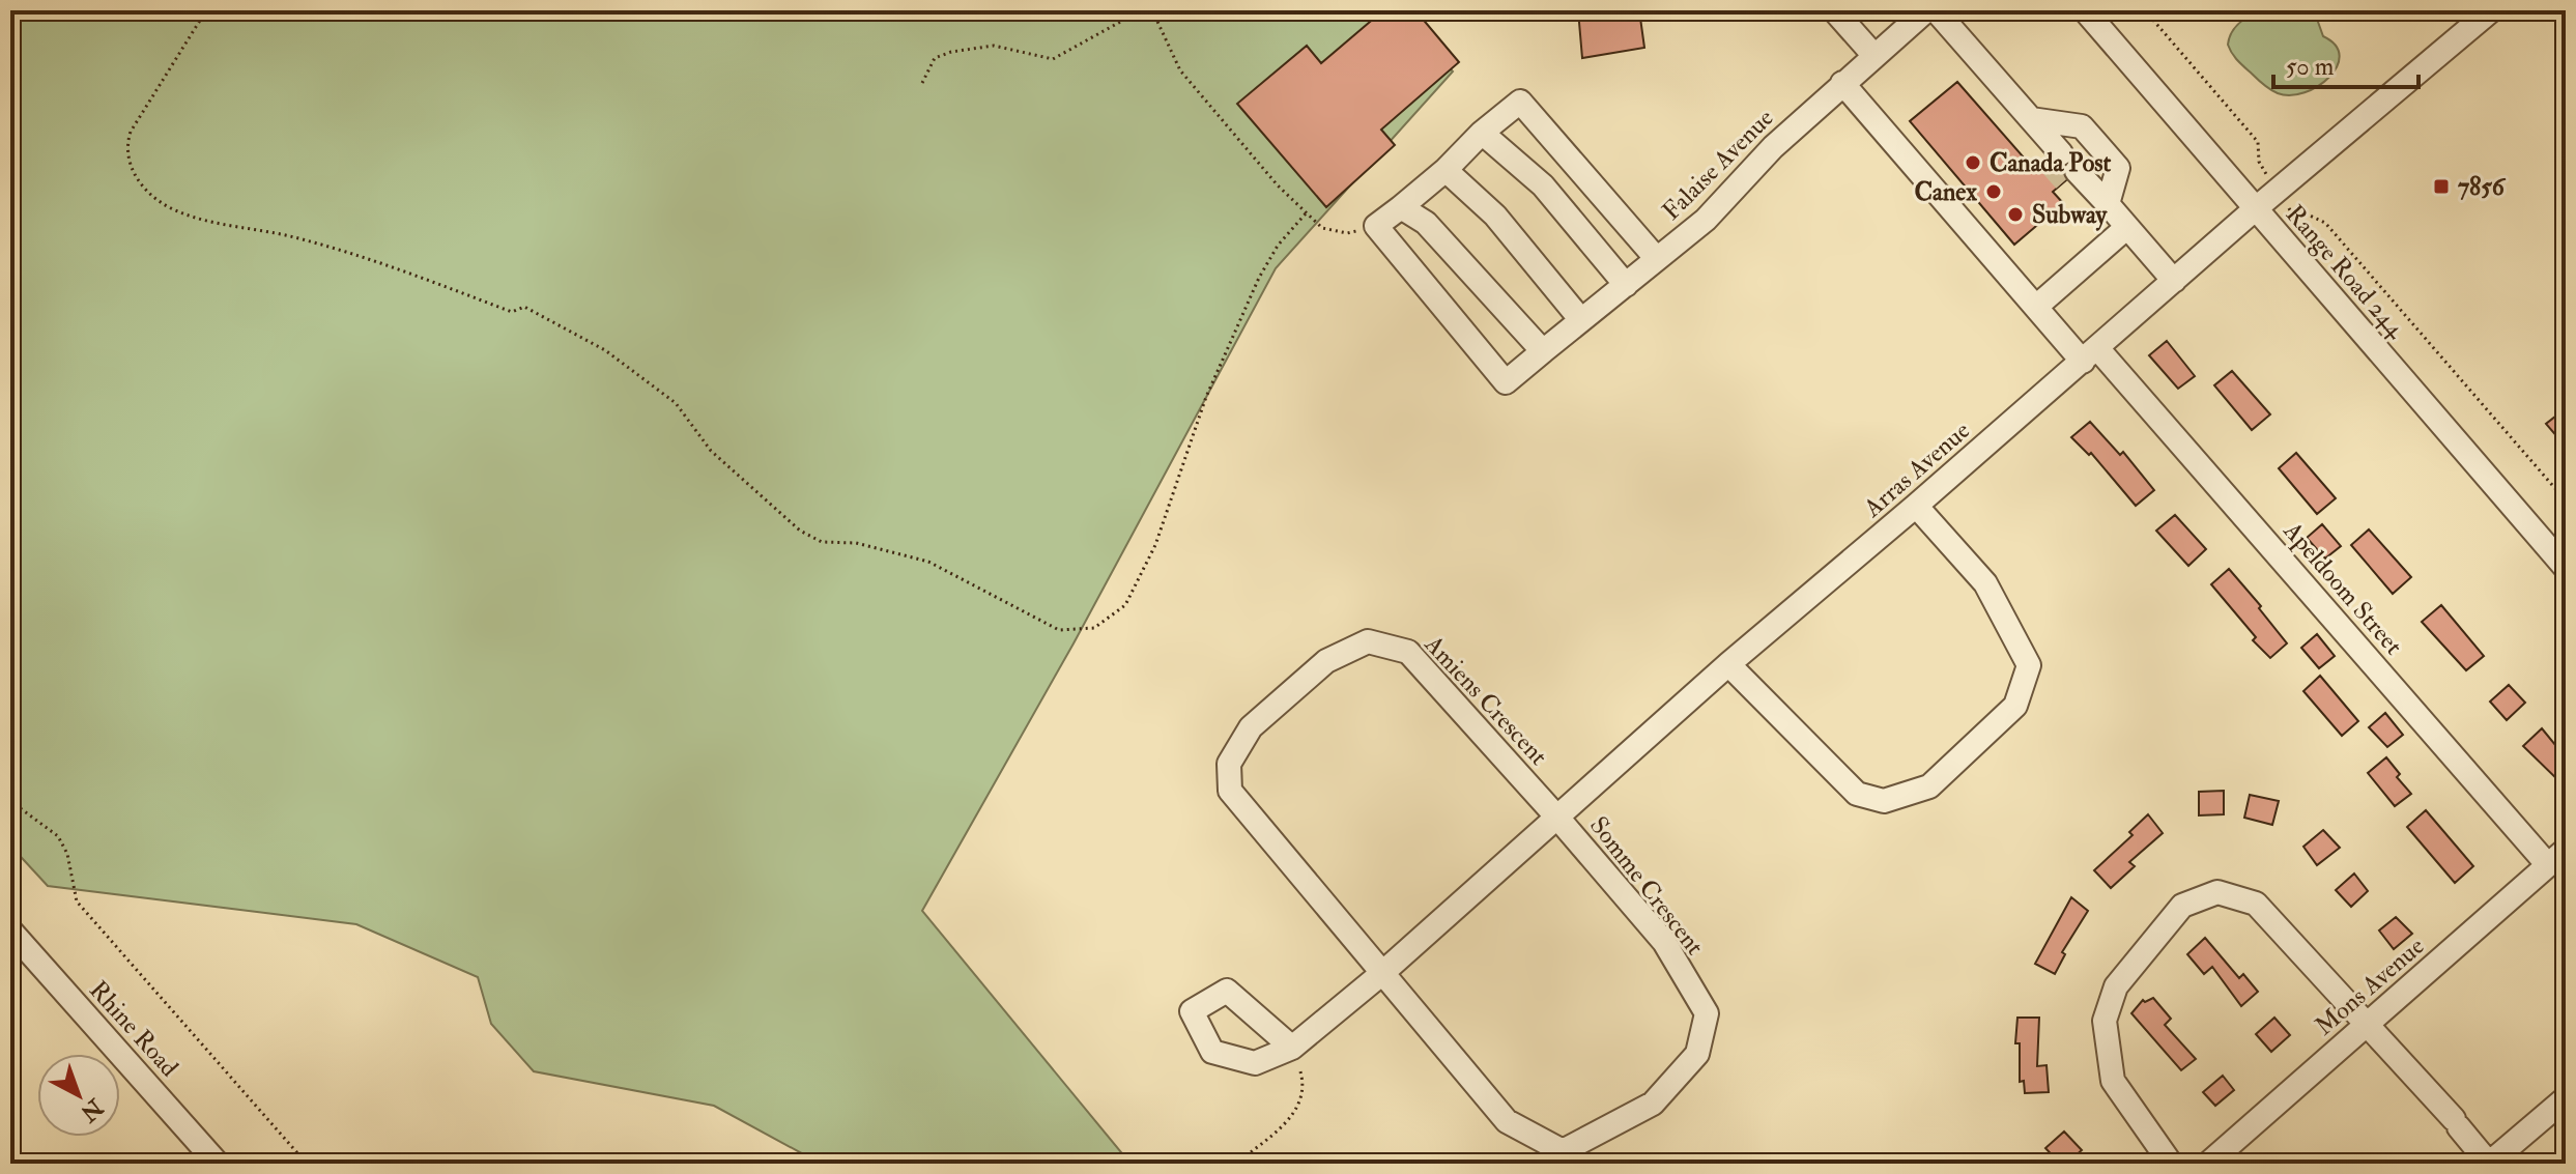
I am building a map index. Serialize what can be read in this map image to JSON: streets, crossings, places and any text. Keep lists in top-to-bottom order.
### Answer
{
  "streets": {
    "street": [
      "Falaise Avenue",
      "Range Road 244",
      "Arras Avenue",
      "Apeldoom Street",
      "Amiens Crescent",
      "Somme Crescent",
      "Mons Avenue",
      "Rhine Road"
    ]
  },
  "crossings": [
    ["Falaise Avenue", "Apeldoom Street"],
    ["Range Road 244", "Arras Avenue"],
    ["Arras Avenue", "Apeldoom Street"],
    ["Arras Avenue", "Amiens Crescent"],
    ["Arras Avenue", "Somme Crescent"],
    ["Apeldoom Street", "Mons Avenue"],
    ["Amiens Crescent", "Somme Crescent"]
  ],
  "places": {
    "other": ["Canada Post", "Canex", "Subway"],
    "transit": ["7856"]
  },
  "scale_bar": "50 m",
  "north": "bottom right"
}
